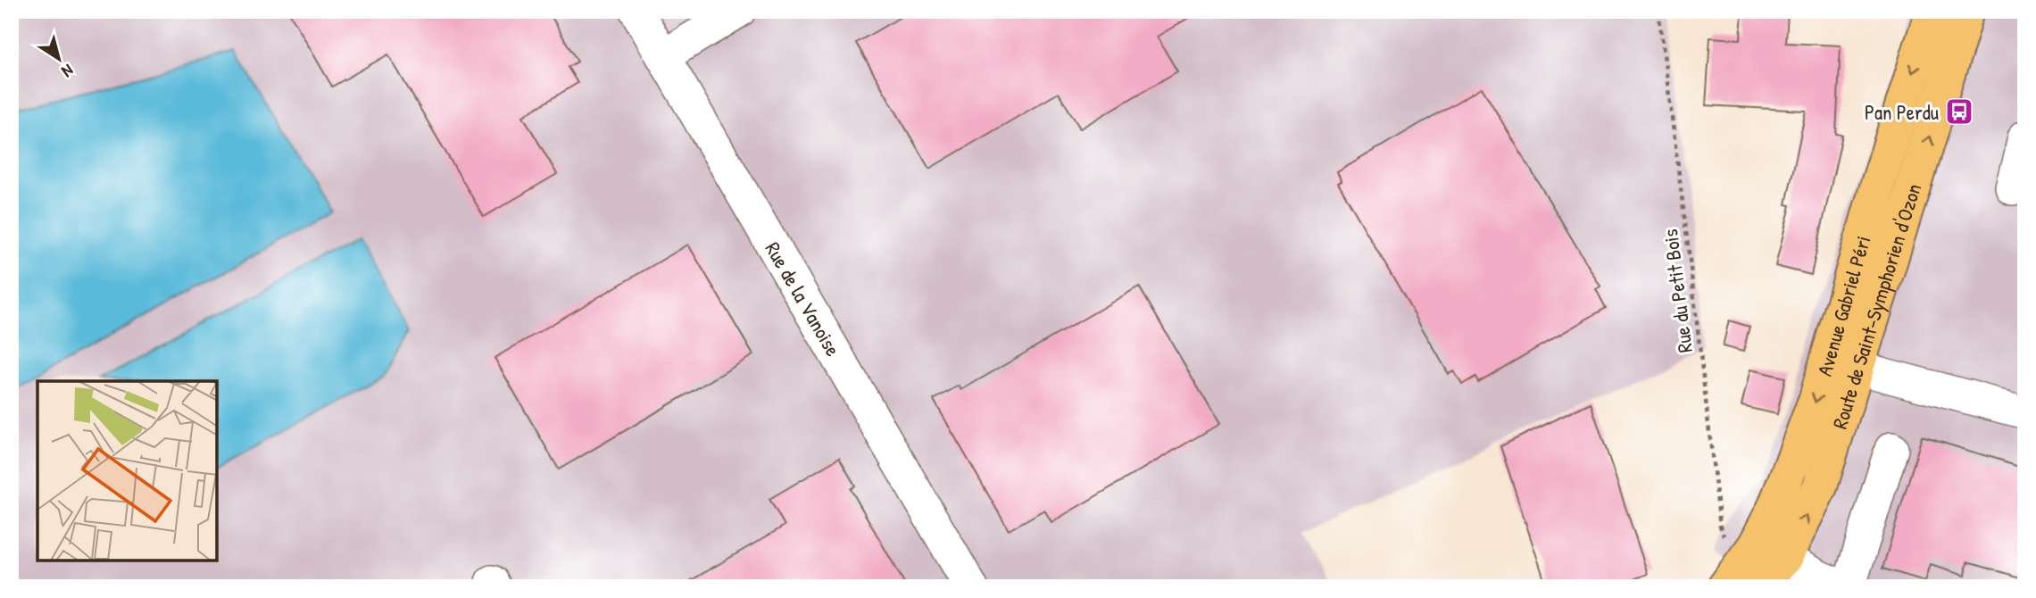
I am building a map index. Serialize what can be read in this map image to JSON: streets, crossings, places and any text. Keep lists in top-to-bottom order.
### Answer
{
  "streets": {
    "main road": ["Avenue Gabriel Péri", "Route de Saint-Symphorien d'Ozon"],
    "street": ["Rue de la Vanoise"],
    "path": ["Rue du Petit Bois"]
  },
  "crossings": [
    ["Rue du Petit Bois", "Avenue Gabriel Péri"],
    ["Rue du Petit Bois", "Route de Saint-Symphorien d'Ozon"],
    ["Avenue Gabriel Péri", "Route de Saint-Symphorien d'Ozon"]
  ],
  "one_way": ["Avenue Gabriel Péri", "Route de Saint-Symphorien d'Ozon"],
  "places": {
    "bus stop": ["Pan Perdu"]
  },
  "north": "bottom right"
}
